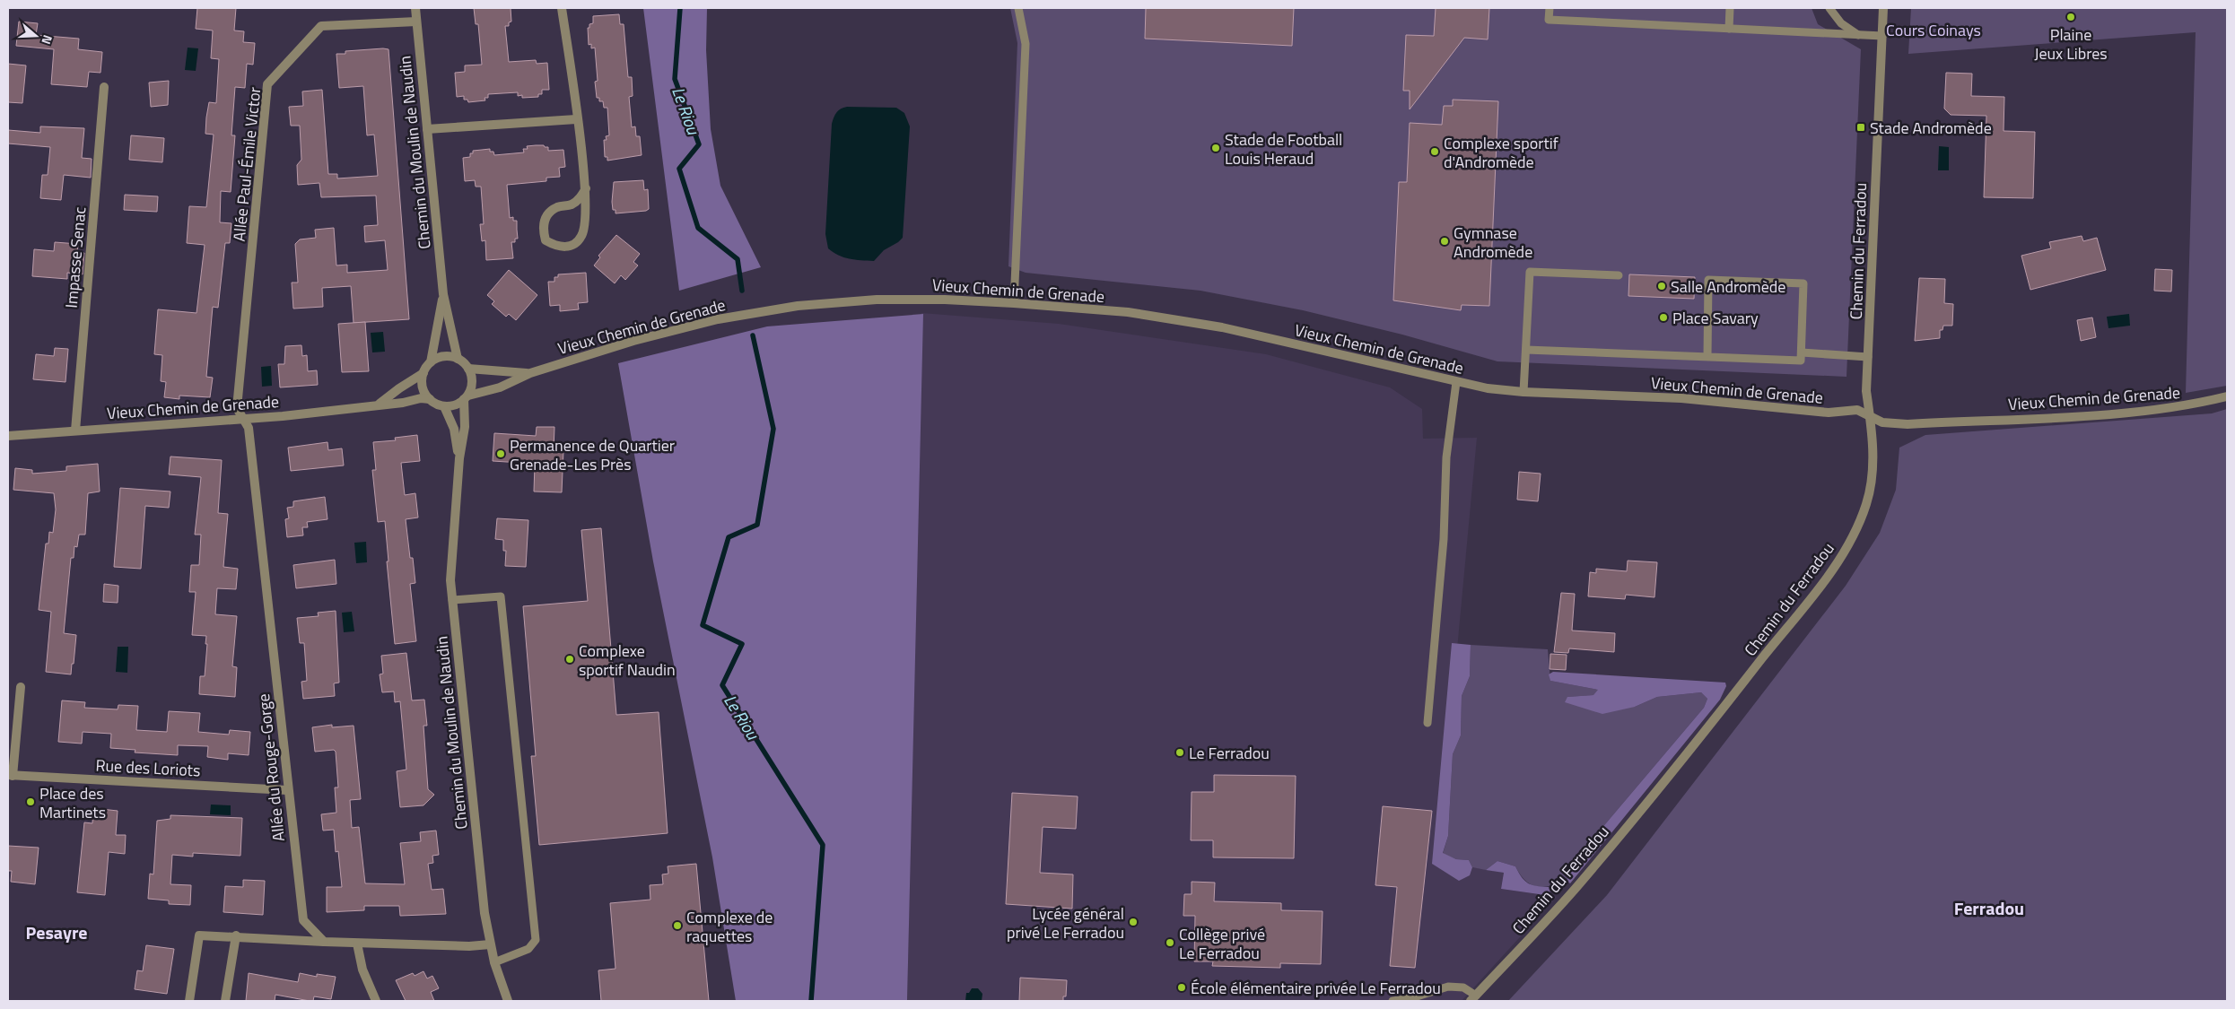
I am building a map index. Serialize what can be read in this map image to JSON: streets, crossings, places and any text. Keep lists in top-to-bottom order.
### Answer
{
  "streets": {
    "street": [
      "Chemin du Moulin de Naudin",
      "Allée Paul-Émile Victor",
      "Chemin du Ferradou",
      "Impasse Senac",
      "Vieux Chemin de Grenade",
      "Rue des Loriots",
      "Allée du Rouge-Gorge"
    ]
  },
  "crossings": [
    ["Chemin du Moulin de Naudin", "Allée Paul-Émile Victor"],
    ["Chemin du Moulin de Naudin", "Vieux Chemin de Grenade"],
    ["Allée Paul-Émile Victor", "Vieux Chemin de Grenade"],
    ["Allée Paul-Émile Victor", "Allée du Rouge-Gorge"],
    ["Chemin du Ferradou", "Vieux Chemin de Grenade"],
    ["Impasse Senac", "Vieux Chemin de Grenade"],
    ["Vieux Chemin de Grenade", "Allée du Rouge-Gorge"],
    ["Rue des Loriots", "Allée du Rouge-Gorge"]
  ],
  "districts": ["Ferradou", "Pesayre"],
  "water": ["Le Riou"],
  "parks": ["Cours Coinays"],
  "places": {
    "other": [
      "Plaine Jeux Libres",
      "Stade de Football Louis Heraud",
      "Complexe sportif d'Andromède",
      "Gymnase Andromède",
      "Salle Andromède",
      "Place Savary",
      "Permanence de Quartier Grenade-Les Près",
      "Complexe sportif Naudin",
      "Le Ferradou",
      "Place des Martinets",
      "Lycée général privé Le Ferradou",
      "Complexe de raquettes",
      "Collège privé Le Ferradou",
      "École élémentaire privée Le Ferradou"
    ],
    "transit": ["Stade Andromède"]
  },
  "north": "right"
}
